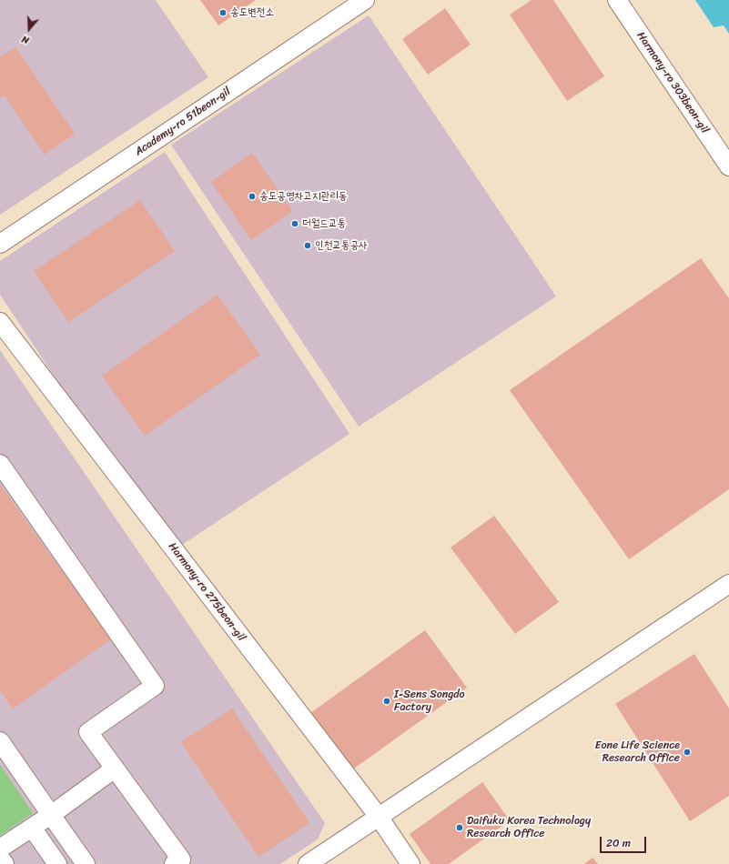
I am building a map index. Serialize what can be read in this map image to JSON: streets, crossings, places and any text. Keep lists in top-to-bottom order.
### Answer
{
  "streets": {
    "street": ["Harmony-ro 303beon-gil", "Academy-ro 51beon-gil", "Harmony-ro 275beon-gil"]
  },
  "places": [
    "송도변전소",
    "송도공영차고지관리동",
    "더월드교통",
    "인천교통공사",
    "I-Sens Songdo Factory",
    "Eone Life Science Research Office",
    "Daifuku Korea Technology Research Office"
  ],
  "scale_bar": "20 m",
  "north": "bottom"
}
